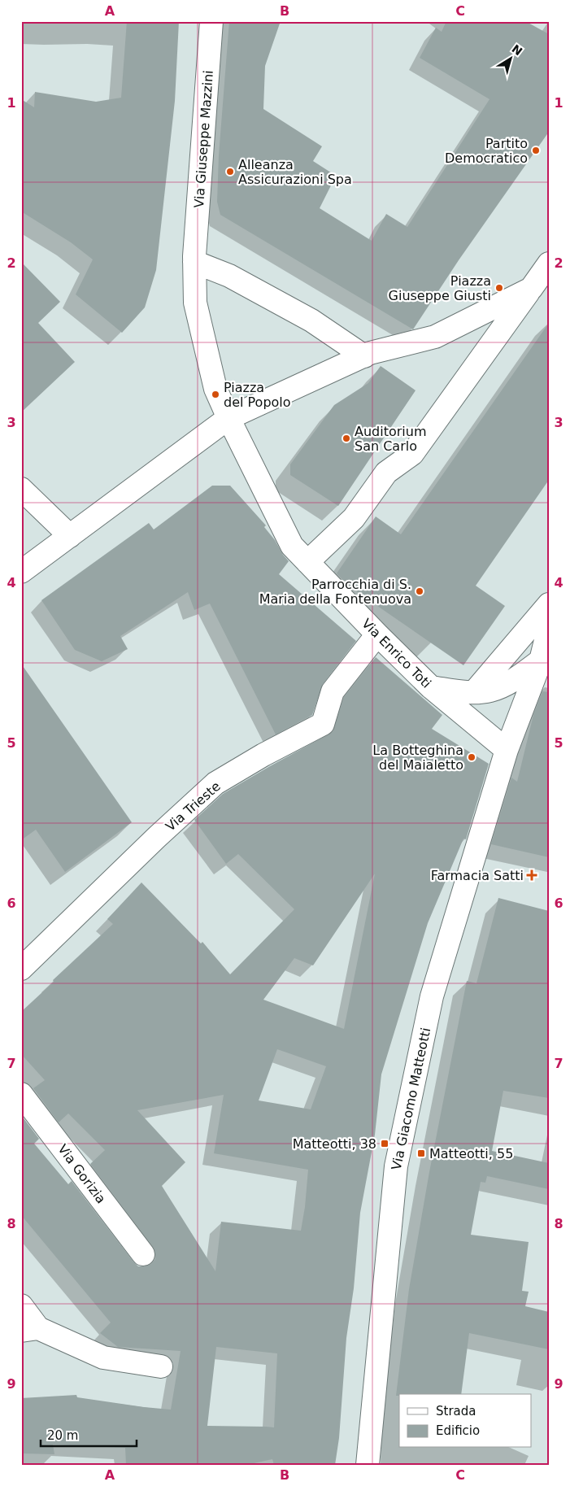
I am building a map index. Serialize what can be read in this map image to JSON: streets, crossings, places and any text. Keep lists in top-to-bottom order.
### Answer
{
  "streets": {
    "street": [
      "Via Giuseppe Mazzini",
      "Via Enrico Toti",
      "Via Trieste",
      "Via Giacomo Matteotti",
      "Via Gorizia"
    ]
  },
  "crossings": [
    ["Via Giuseppe Mazzini", "Via Enrico Toti"],
    ["Via Enrico Toti", "Via Trieste"],
    ["Via Enrico Toti", "Via Giacomo Matteotti"]
  ],
  "places": {
    "other": [
      "Partito Democratico",
      "Alleanza Assicurazioni Spa",
      "Piazza Giuseppe Giusti",
      "Piazza del Popolo",
      "Auditorium San Carlo",
      "Parrocchia di S. Maria della Fontenuova",
      "La Botteghina del Maialetto"
    ],
    "health": ["Farmacia Satti"],
    "transit": ["Matteotti, 38", "Matteotti, 55"]
  },
  "legend": ["Strada", "Edificio"],
  "scale_bar": "20 m",
  "north": "top right",
  "grid": {
    "columns": ["A", "B", "C"],
    "rows": [
      "1",
      "2",
      "3",
      "4",
      "5",
      "6",
      "7",
      "8",
      "9"
    ]
  }
}
